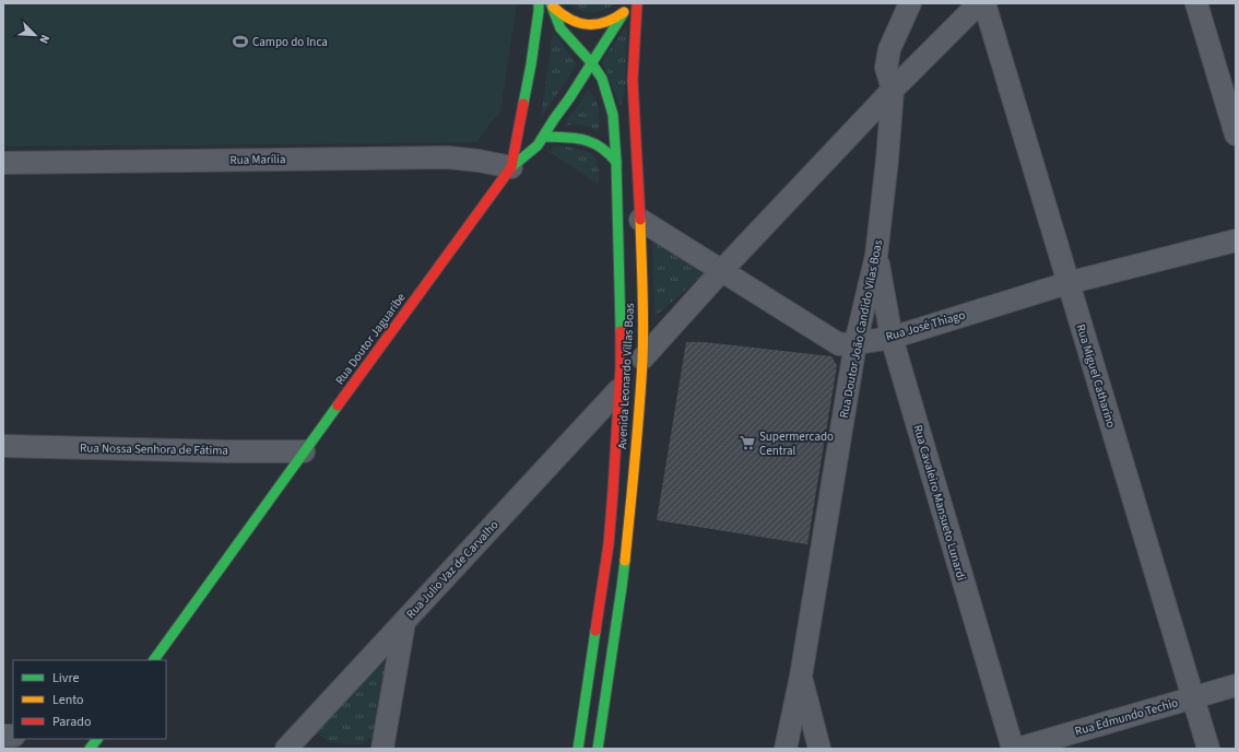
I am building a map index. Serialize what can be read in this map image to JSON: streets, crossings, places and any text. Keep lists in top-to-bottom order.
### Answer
{
  "streets": {
    "main road": ["Rua Doutor Jaguaribe", "Avenida Leonardo Villas Boas"],
    "street": [
      "Rua Marília",
      "Rua José Thiago",
      "Rua Doutor João Candido Vilas Boas",
      "Rua Miguel Catharino",
      "Rua Nossa Senhora de Fátima",
      "Rua Cavaleiro Mansueto Lunardi",
      "Rua Julio Vaz de Carvalho",
      "Rua Edmundo Techio"
    ]
  },
  "crossings": [
    ["Rua Marília", "Rua Doutor Jaguaribe"],
    ["Rua José Thiago", "Rua Doutor João Candido Vilas Boas"],
    ["Rua José Thiago", "Avenida Leonardo Villas Boas"],
    ["Rua José Thiago", "Rua Miguel Catharino"],
    ["Rua José Thiago", "Rua Cavaleiro Mansueto Lunardi"],
    ["Rua Doutor João Candido Vilas Boas", "Rua Cavaleiro Mansueto Lunardi"],
    ["Rua Doutor Jaguaribe", "Rua Nossa Senhora de Fátima"],
    ["Avenida Leonardo Villas Boas", "Rua Julio Vaz de Carvalho"],
    ["Rua Miguel Catharino", "Rua Edmundo Techio"]
  ],
  "places": {
    "sports": ["Campo do Inca"],
    "supermarket": ["Supermercado Central"]
  },
  "legend": ["Livre", "Lento", "Parado"],
  "north": "bottom right"
}
